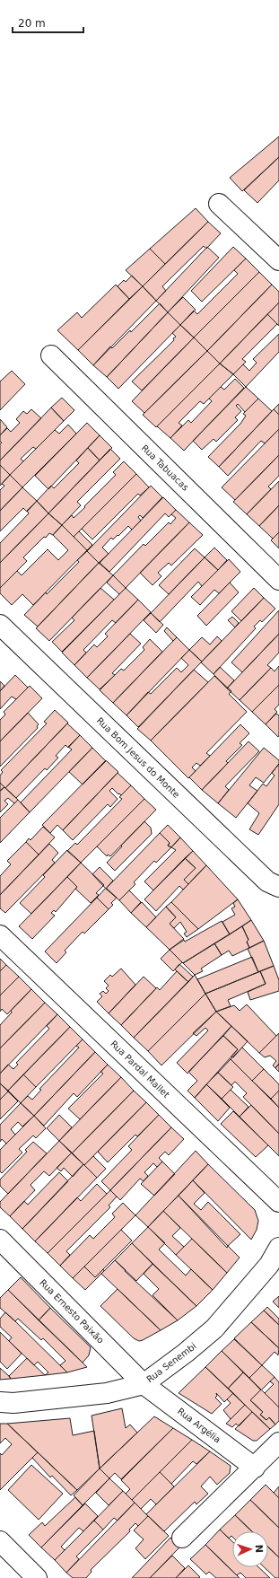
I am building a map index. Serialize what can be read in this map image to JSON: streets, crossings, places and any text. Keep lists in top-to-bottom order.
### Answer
{
  "streets": {
    "street": [
      "Rua Tabuacas",
      "Rua Bom Jesus do Monte",
      "Rua Pardal Mallet",
      "Rua Ernesto Paixão",
      "Rua Senembi",
      "Rua Argélia"
    ]
  },
  "crossings": [
    ["Rua Ernesto Paixão", "Rua Senembi"],
    ["Rua Ernesto Paixão", "Rua Argélia"],
    ["Rua Senembi", "Rua Argélia"]
  ],
  "scale_bar": "20 m",
  "north": "right"
}
